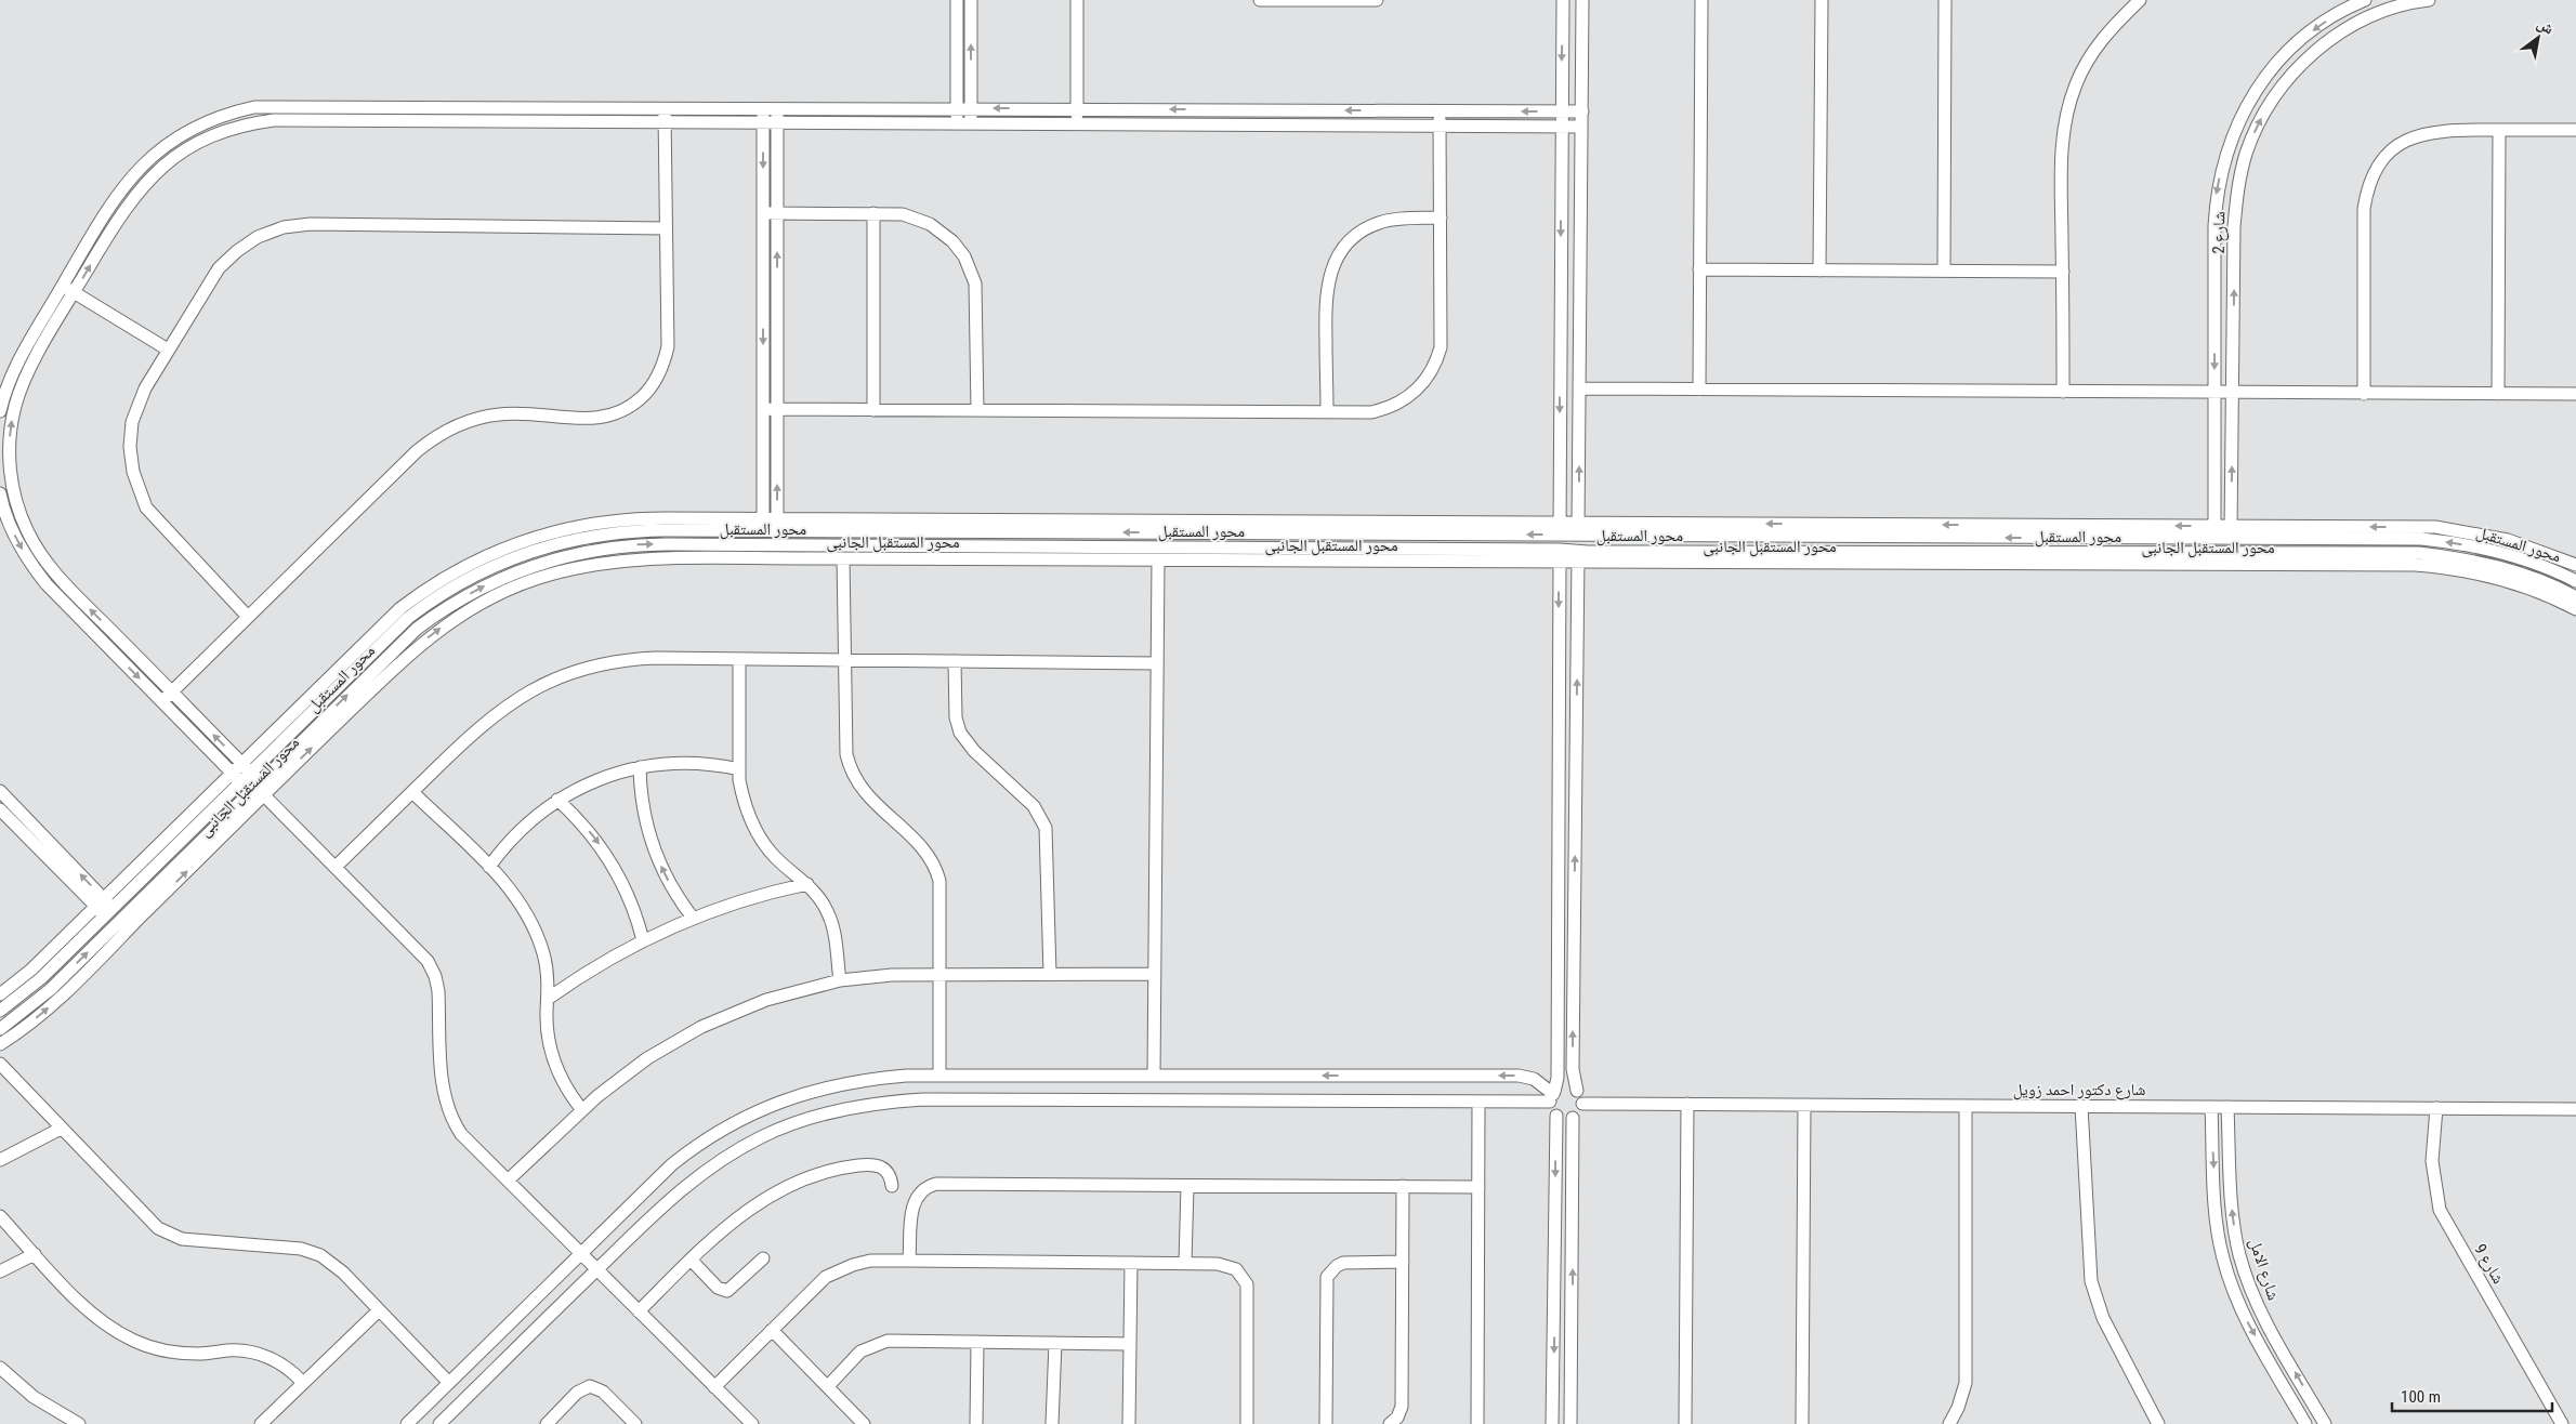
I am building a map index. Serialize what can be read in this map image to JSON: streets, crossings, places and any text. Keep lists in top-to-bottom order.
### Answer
{
  "streets": {
    "street": [
      "شارع 2",
      "محور المستقبل",
      "محور المستقبل الجانبى",
      "شارع دكتور احمد زويل",
      "شارع 9",
      "شارع الامل"
    ]
  },
  "crossings": [
    ["شارع 2", "محور المستقبل"],
    ["شارع 2", "محور المستقبل الجانبى"],
    ["محور المستقبل", "محور المستقبل الجانبى"],
    ["شارع دكتور احمد زويل", "شارع 9"],
    ["شارع دكتور احمد زويل", "شارع الامل"]
  ],
  "scale_bar": "100 m",
  "north": "top right"
}
